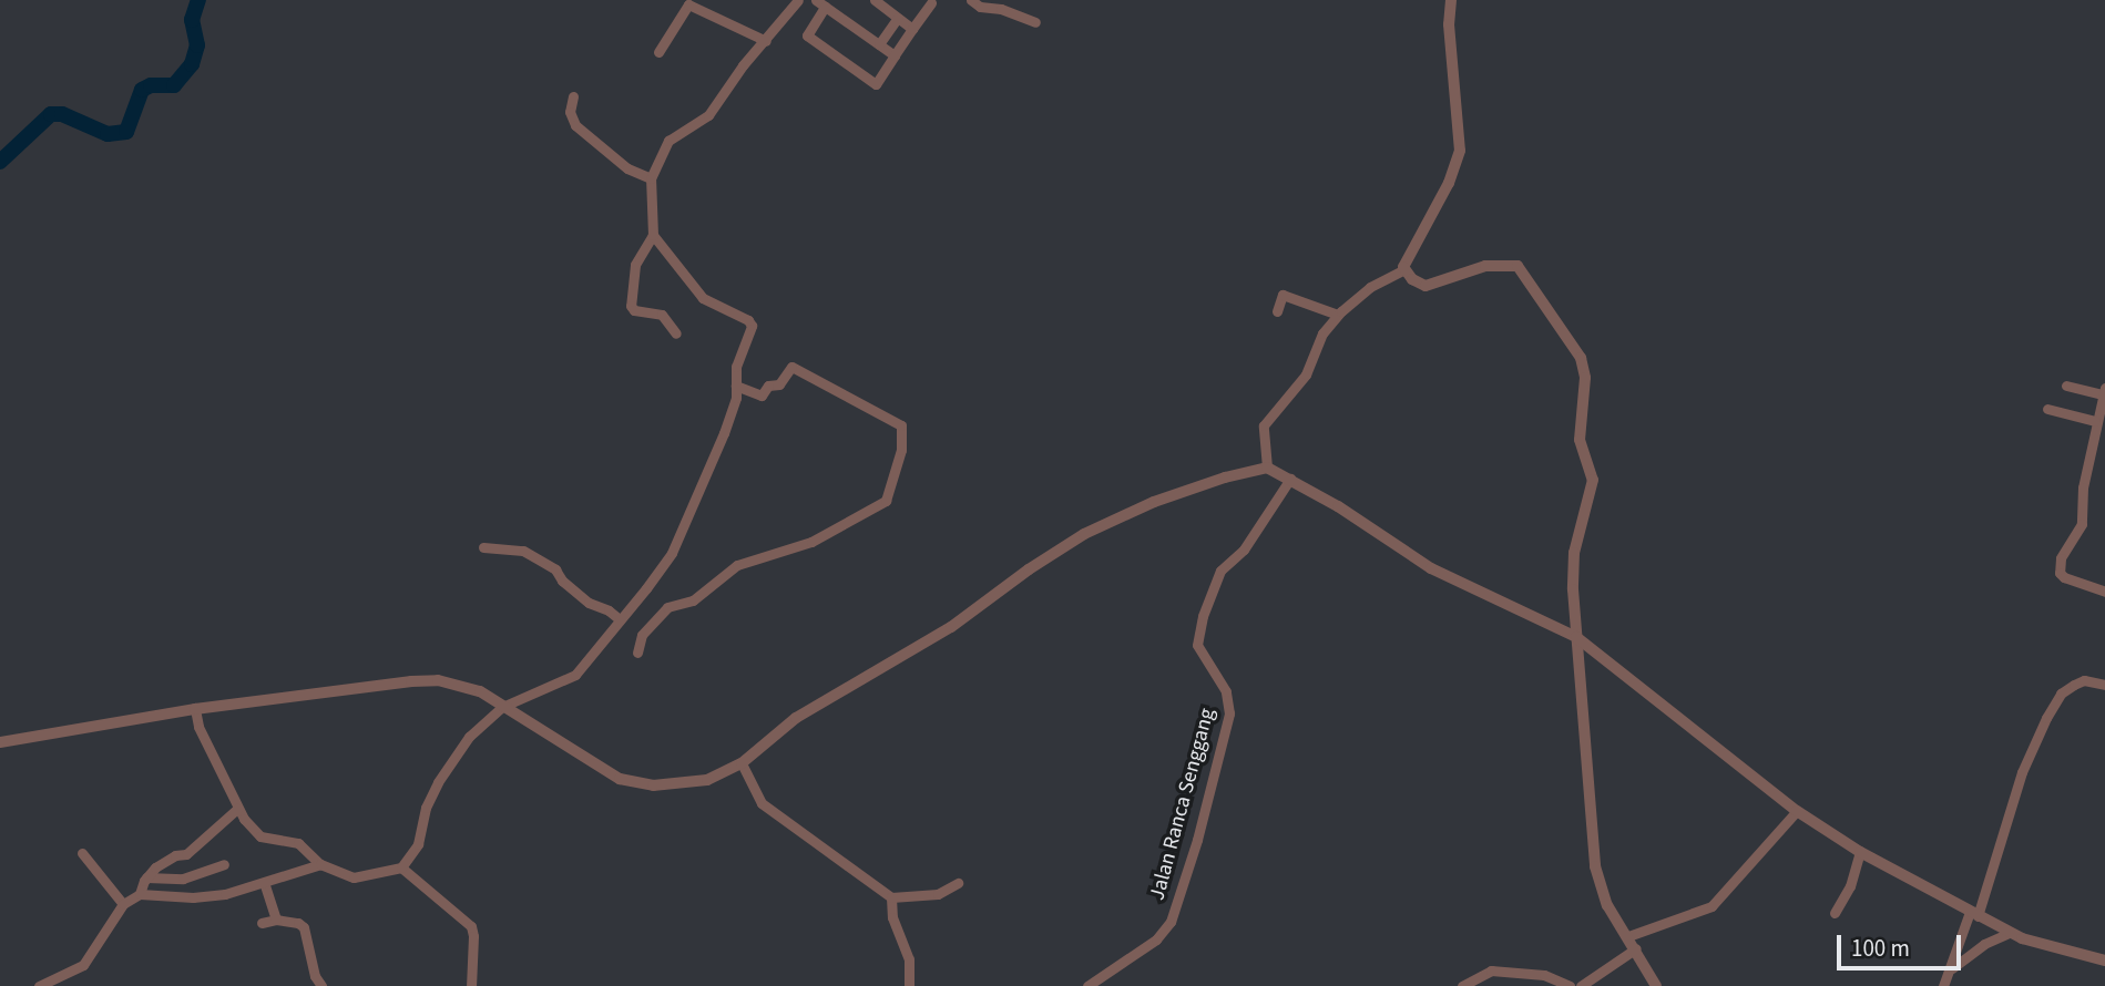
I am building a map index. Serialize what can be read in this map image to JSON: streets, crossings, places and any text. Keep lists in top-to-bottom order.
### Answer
{
  "streets": {
    "street": ["Jalan Ranca Senggang"]
  },
  "scale_bar": "100 m"
}
